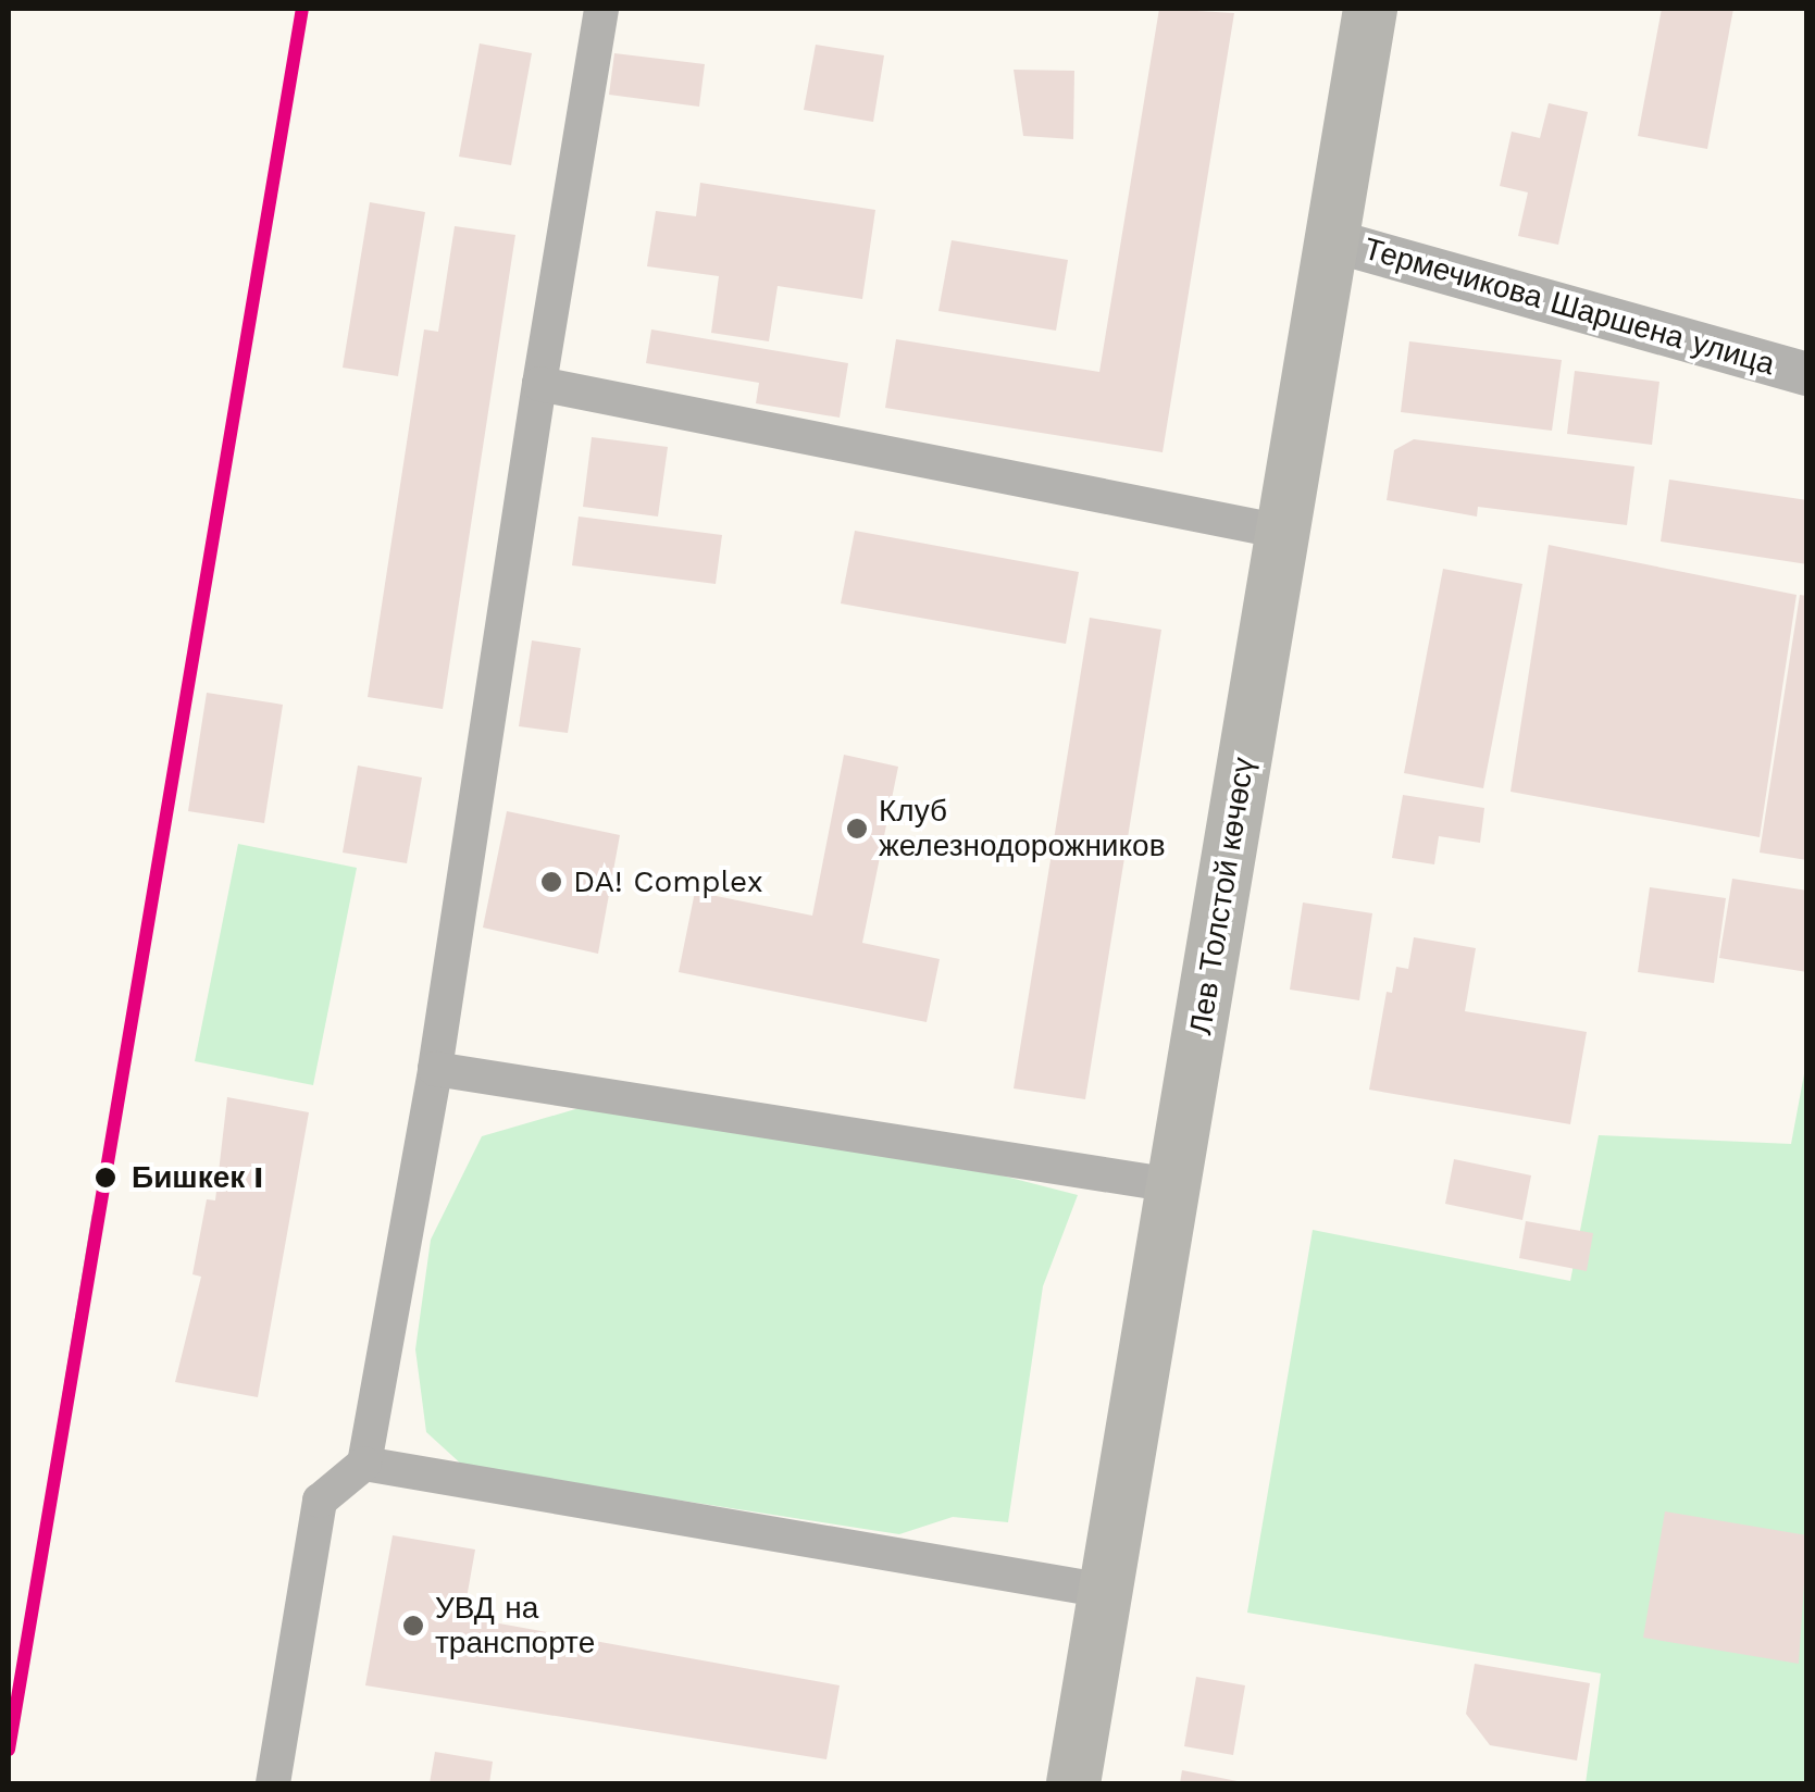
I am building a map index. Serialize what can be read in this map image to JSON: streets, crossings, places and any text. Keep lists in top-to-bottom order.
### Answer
{
  "streets": {
    "main road": ["Лев Толстой көчөсү"],
    "street": ["Термечикова Шаршена улица"]
  },
  "crossings": [
    ["Термечикова Шаршена улица", "Лев Толстой көчөсү"]
  ],
  "places": [
    "Клуб железнодорожников",
    "DA! Complex",
    "Бишкек I",
    "УВД на транспорте"
  ]
}
